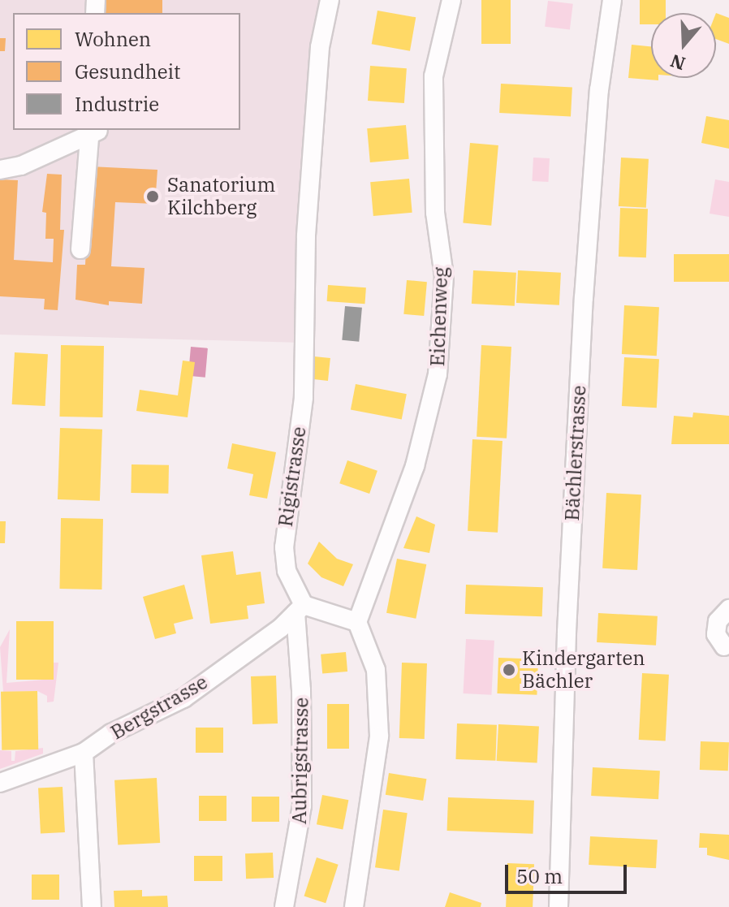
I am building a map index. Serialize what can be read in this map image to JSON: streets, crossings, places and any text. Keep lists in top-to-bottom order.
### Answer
{
  "streets": {
    "street": [
      "Eichenweg",
      "Bächlerstrasse",
      "Rigistrasse",
      "Bergstrasse",
      "Aubrigstrasse"
    ]
  },
  "crossings": [
    ["Rigistrasse", "Bergstrasse"],
    ["Rigistrasse", "Aubrigstrasse"],
    ["Bergstrasse", "Aubrigstrasse"]
  ],
  "places": ["Sanatorium Kilchberg", "Kindergarten Bächler"],
  "legend": ["Wohnen", "Gesundheit", "Industrie"],
  "scale_bar": "50 m",
  "north": "bottom"
}
